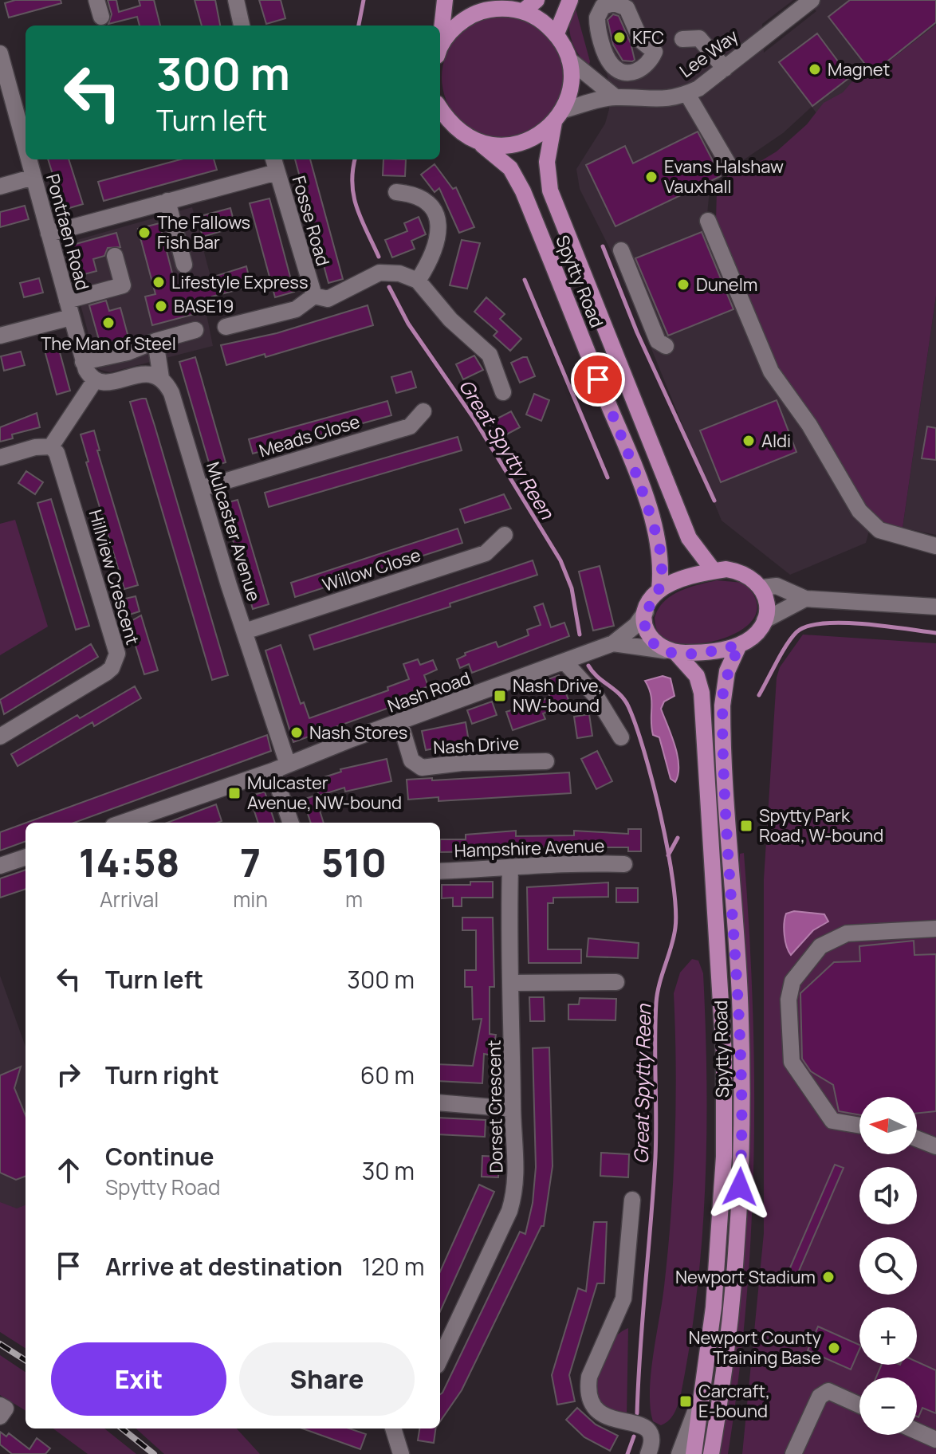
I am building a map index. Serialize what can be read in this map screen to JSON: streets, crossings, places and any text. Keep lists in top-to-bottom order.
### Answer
{
  "streets": {
    "main road": ["Spytty Road"],
    "street": [
      "Lee Way",
      "Fosse Road",
      "Pontfaen Road",
      "Meads Close",
      "Mulcaster Avenue",
      "Willow Close",
      "Hillview Crescent",
      "Nash Road",
      "Nash Drive",
      "Hampshire Avenue",
      "Dorset Crescent"
    ]
  },
  "crossings": [
    ["Lee Way", "Spytty Road"],
    ["Spytty Road", "Nash Road"],
    ["Meads Close", "Mulcaster Avenue"],
    ["Mulcaster Avenue", "Willow Close"],
    ["Mulcaster Avenue", "Nash Road"],
    ["Nash Road", "Nash Drive"],
    ["Hampshire Avenue", "Dorset Crescent"]
  ],
  "water": ["Great Spytty Reen"],
  "places": {
    "other": [
      "KFC",
      "Magnet",
      "Evans Halshaw Vauxhall",
      "The Fallows Fish Bar",
      "Lifestyle Express",
      "Dunelm",
      "BASE19",
      "The Man of Steel",
      "Aldi",
      "Nash Stores",
      "Newport Stadium",
      "Newport County Training Base"
    ],
    "transit": [
      "Nash Drive, NW-bound",
      "Mulcaster Avenue, NW-bound",
      "Spytty Park Road, W-bound",
      "Carcraft, E-bound"
    ]
  },
  "north": "left",
  "page": {
    "turn": ["300 m", "Turn left"],
    "eta": [
      "14:58",
      "Arrival",
      "7",
      "min",
      "510",
      "m"
    ],
    "list": [
      {
        "name": "Turn left",
        "value": "300 m"
      },
      {
        "name": "Turn right",
        "value": "60 m"
      },
      {
        "name": "Continue",
        "note": "Spytty Road",
        "value": "30 m"
      },
      {
        "name": "Arrive at destination",
        "value": "120 m"
      }
    ],
    "map_buttons": ["+", "−"],
    "buttons": ["Exit", "Share"]
  }
}
